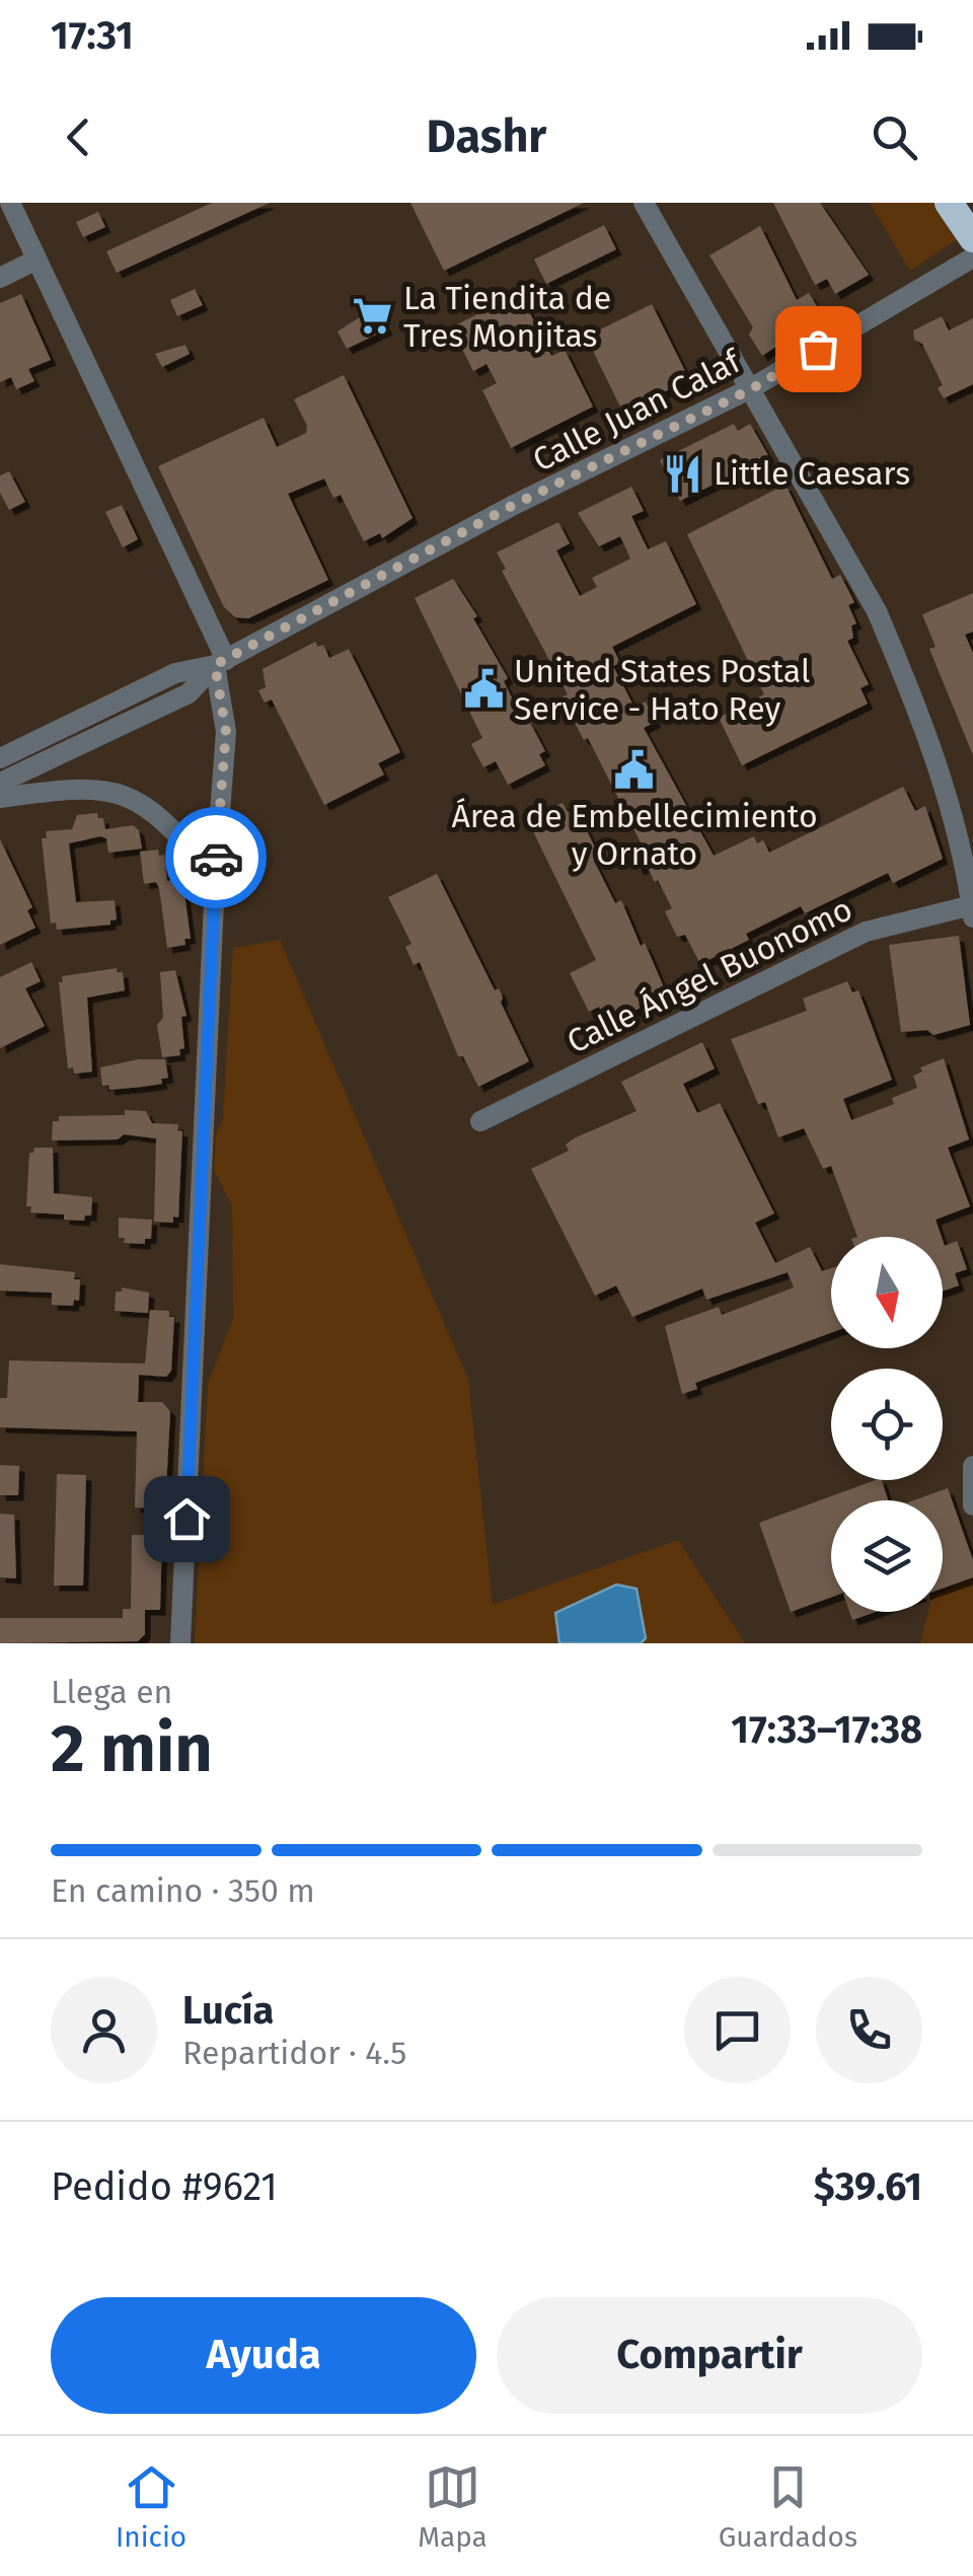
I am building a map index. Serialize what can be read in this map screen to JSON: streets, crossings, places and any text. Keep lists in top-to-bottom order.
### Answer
{
  "streets": {
    "street": ["Calle Juan Calaf", "Calle Ángel Buonomo"]
  },
  "places": {
    "supermarket": ["La Tiendita de Tres Monjitas"],
    "restaurant": ["Little Caesars"],
    "public building": ["United States Postal Service - Hato Rey", "Área de Embellecimiento y Ornato"]
  },
  "north": "bottom",
  "page": {
    "status": "17:31",
    "header": "Dashr",
    "heading": ["2 min", "Llega en", "17:33–17:38"],
    "panel": [
      "Lucía",
      "Repartidor · 4.5",
      "Pedido #9621",
      "$39.61"
    ],
    "bar": "En camino · 350 m",
    "buttons": ["Ayuda", "Compartir"],
    "tabs": ["Inicio", "Mapa", "Guardados"]
  }
}
